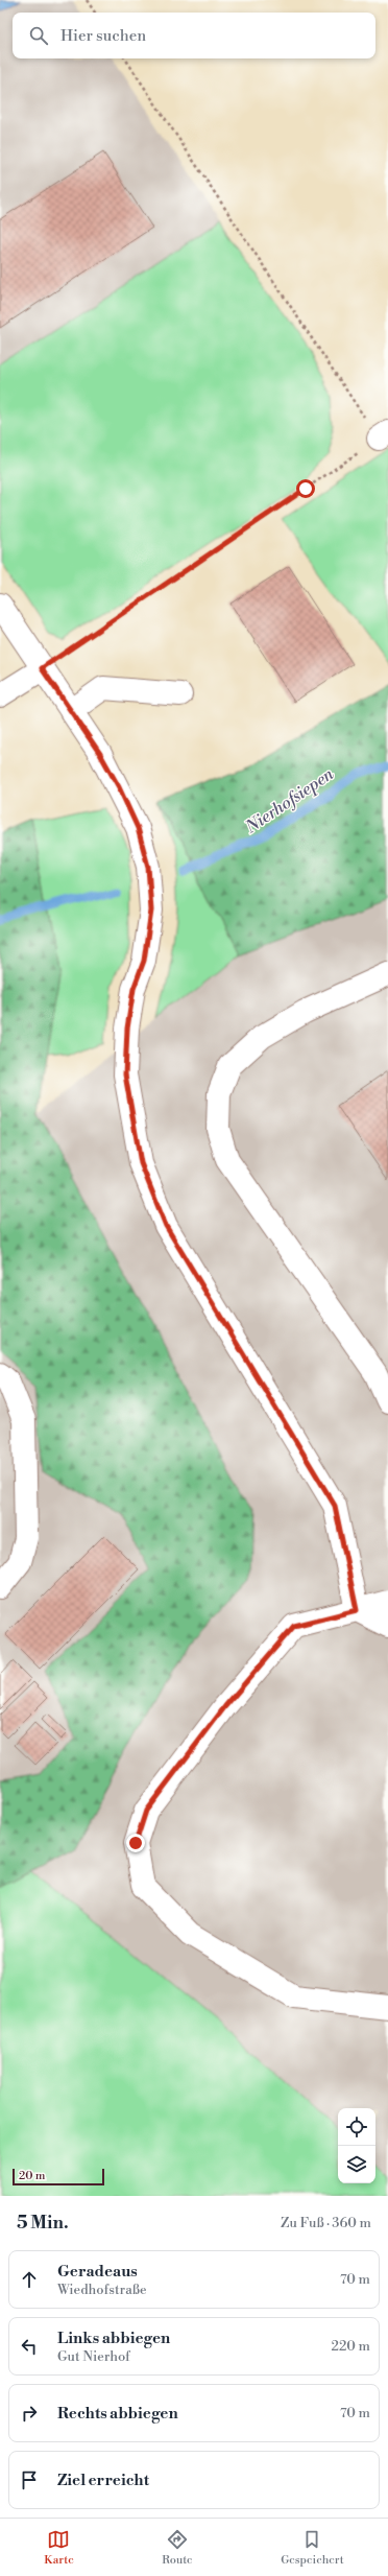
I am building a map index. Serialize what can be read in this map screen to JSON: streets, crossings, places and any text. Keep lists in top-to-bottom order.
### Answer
{
  "water": ["Nierhofsiepen"],
  "scale_bar": "20 m",
  "page": {
    "search": "Hier suchen",
    "scale": "20 m",
    "heading": ["5 Min.", "Zu Fuß · 360 m"],
    "list": [
      ["Geradeaus", "Wiedhofstraße", "70 m"],
      ["Links abbiegen", "Gut Nierhof", "220 m"],
      ["Rechts abbiegen", "70 m"],
      "Ziel erreicht"
    ],
    "nav": ["Karte", "Route", "Gespeichert"]
  }
}
